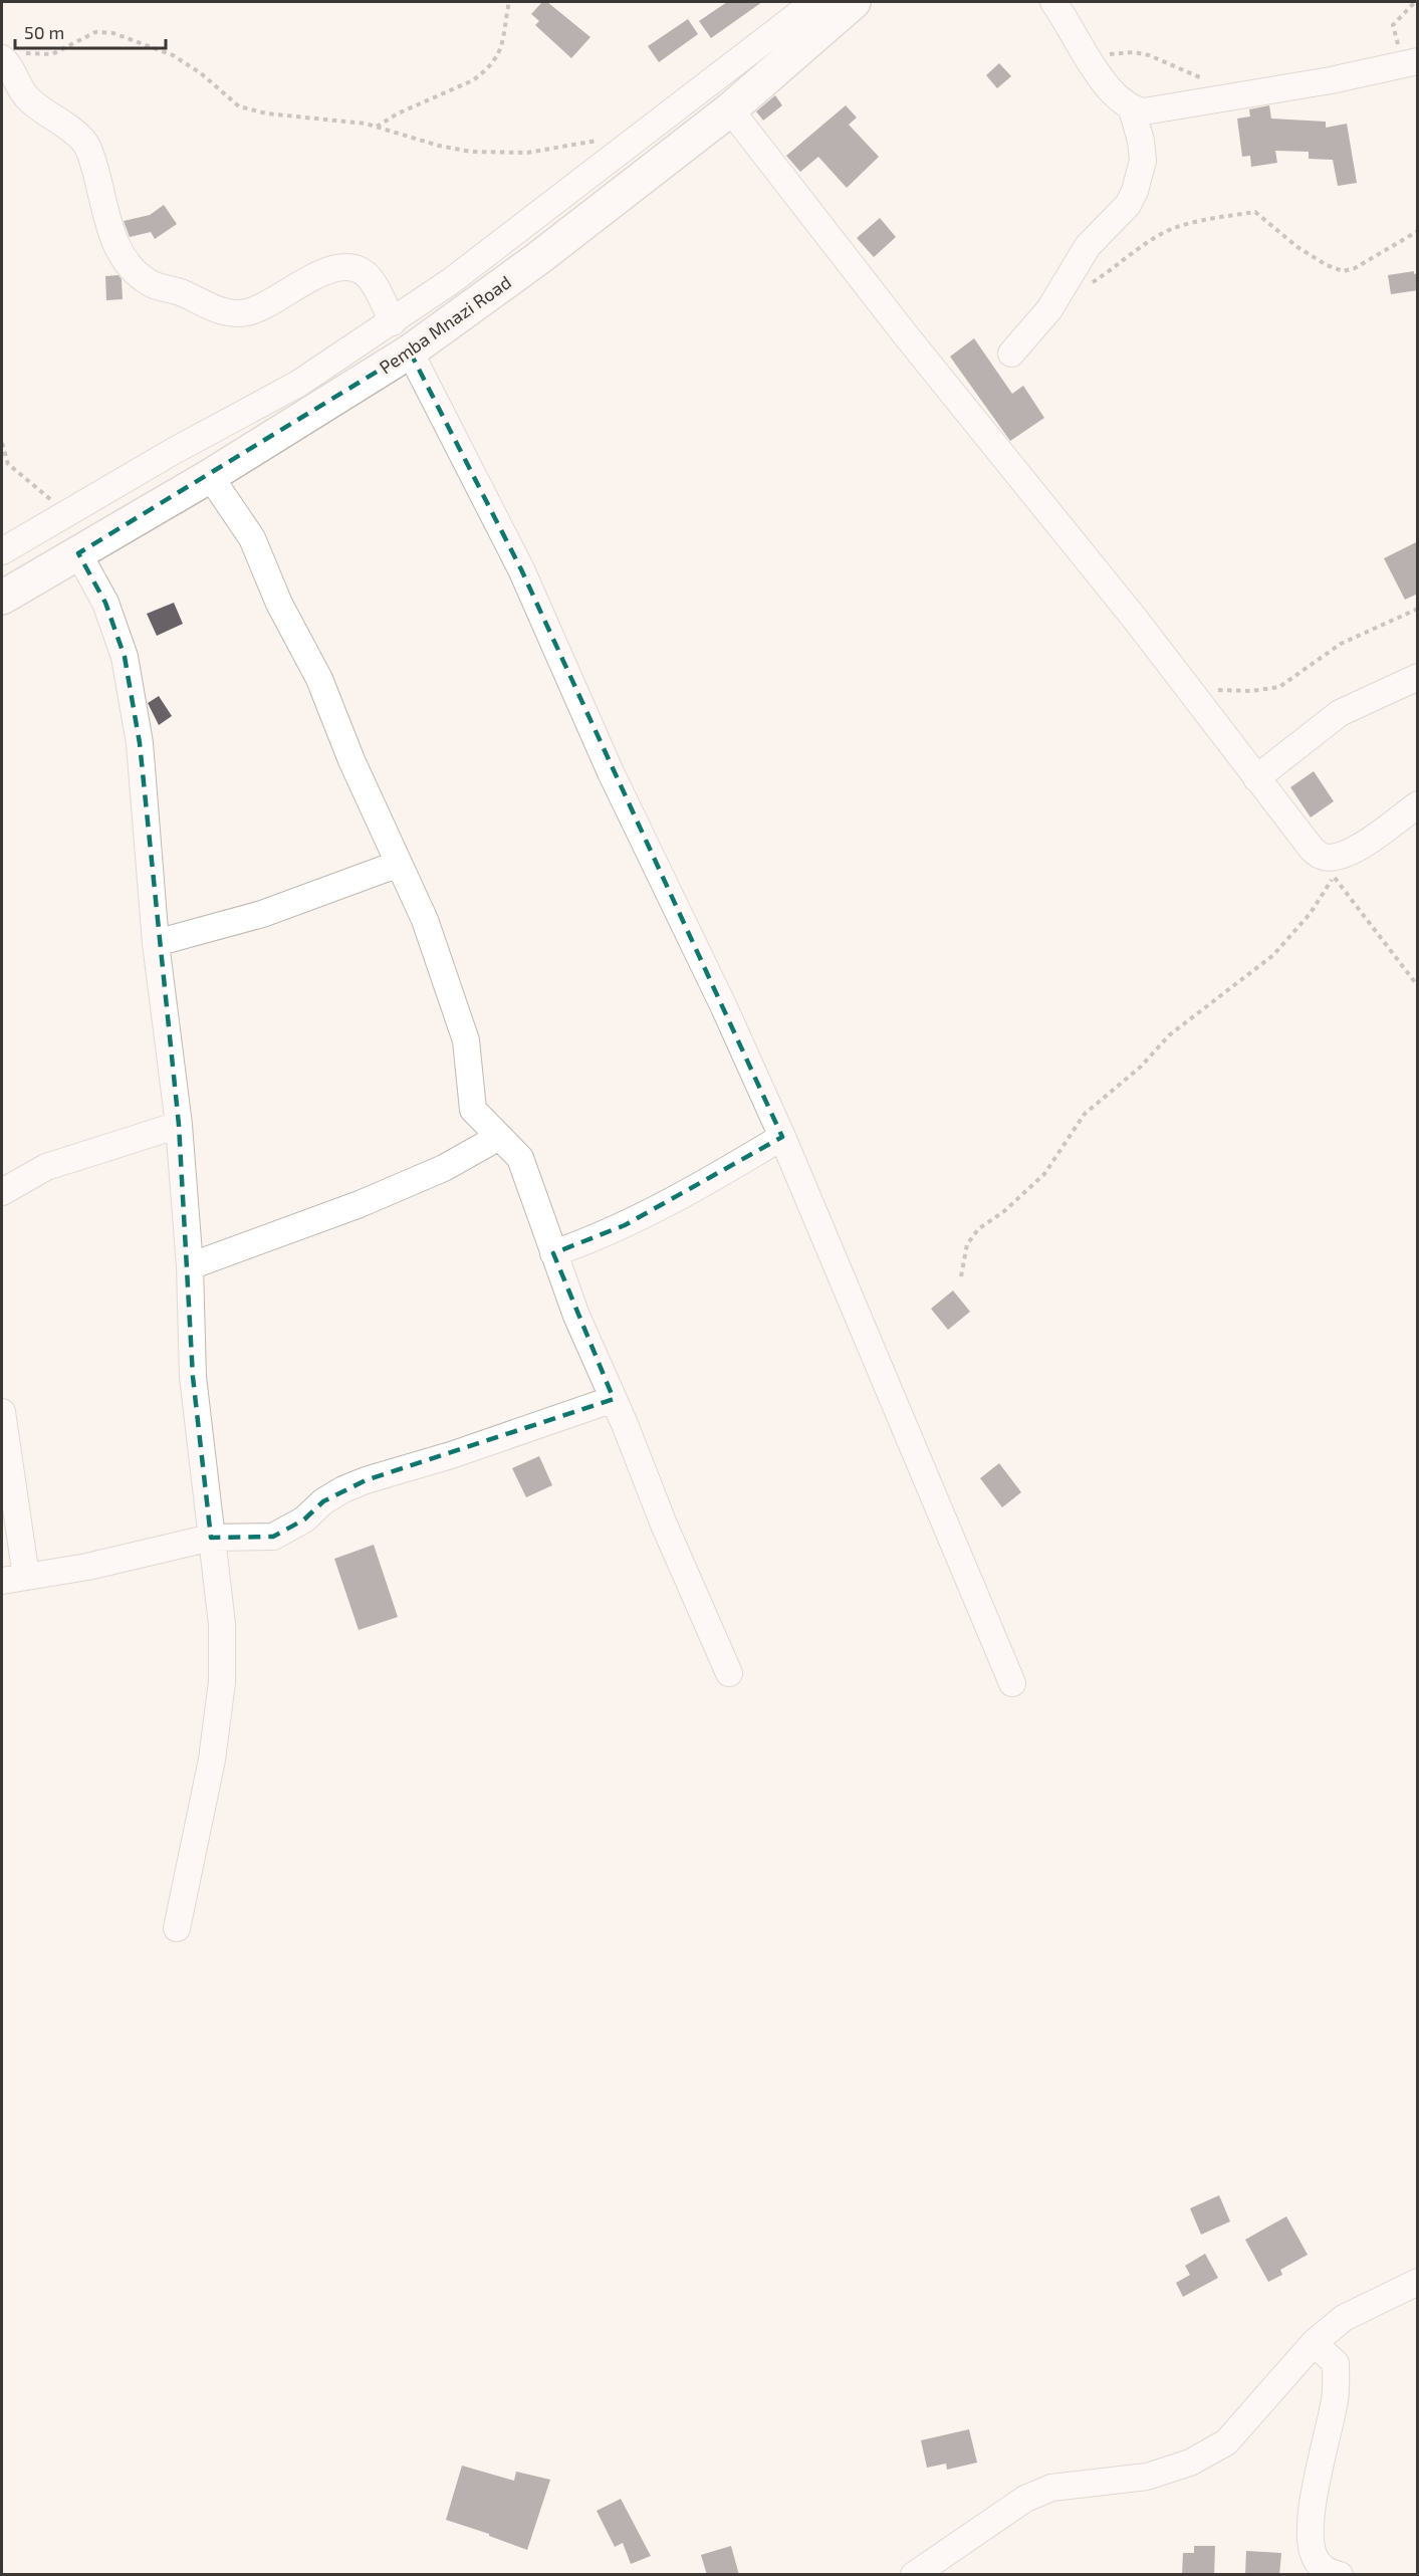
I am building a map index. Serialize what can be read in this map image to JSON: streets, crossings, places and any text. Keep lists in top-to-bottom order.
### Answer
{
  "streets": {
    "main road": ["Pemba Mnazi Road"]
  },
  "scale_bar": "50 m"
}
